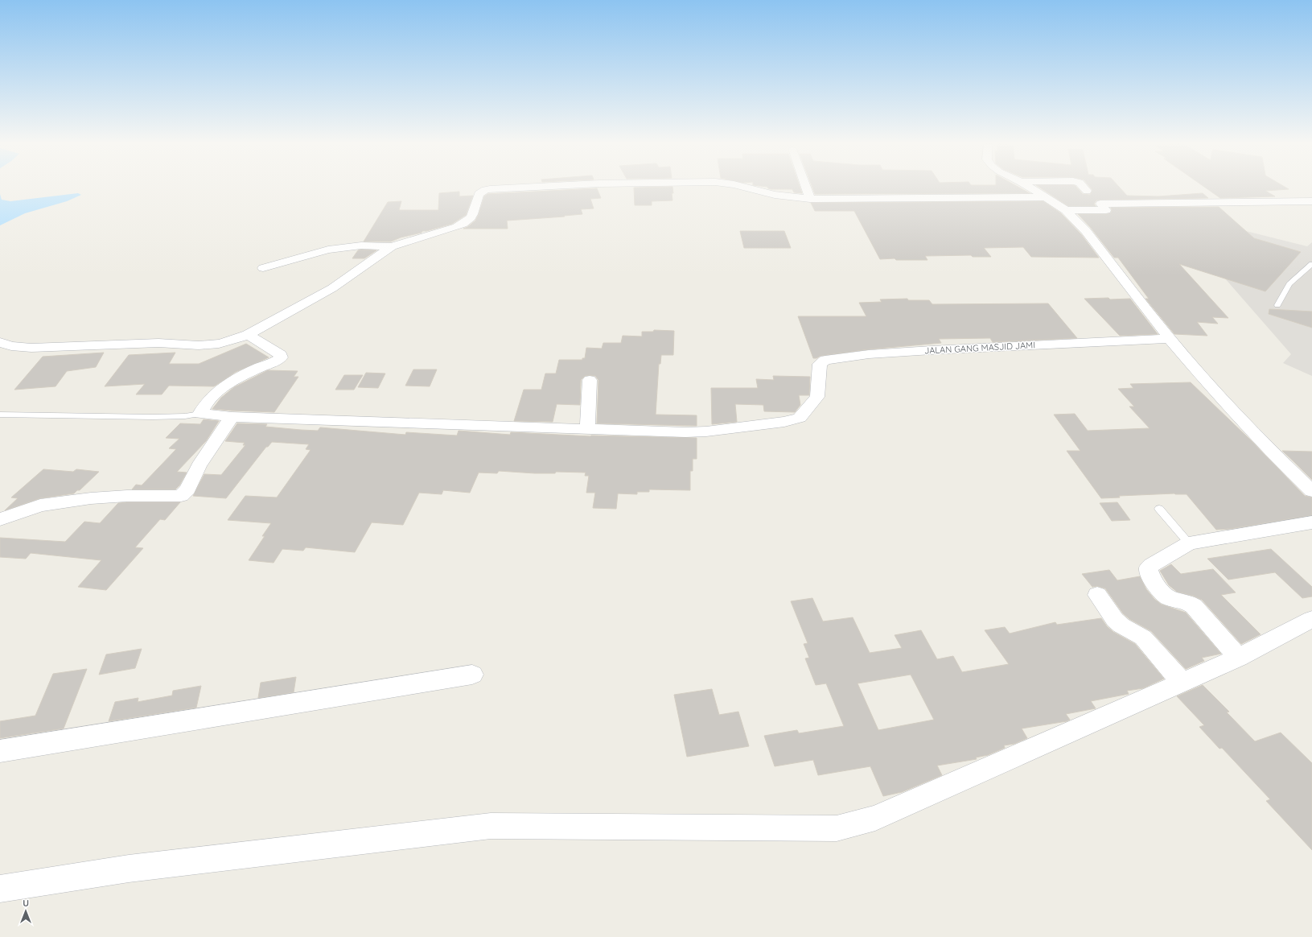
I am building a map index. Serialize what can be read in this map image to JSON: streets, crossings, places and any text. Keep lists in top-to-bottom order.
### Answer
{
  "streets": {
    "street": ["JALAN GANG MASJID JAMI"]
  },
  "north": "top"
}
